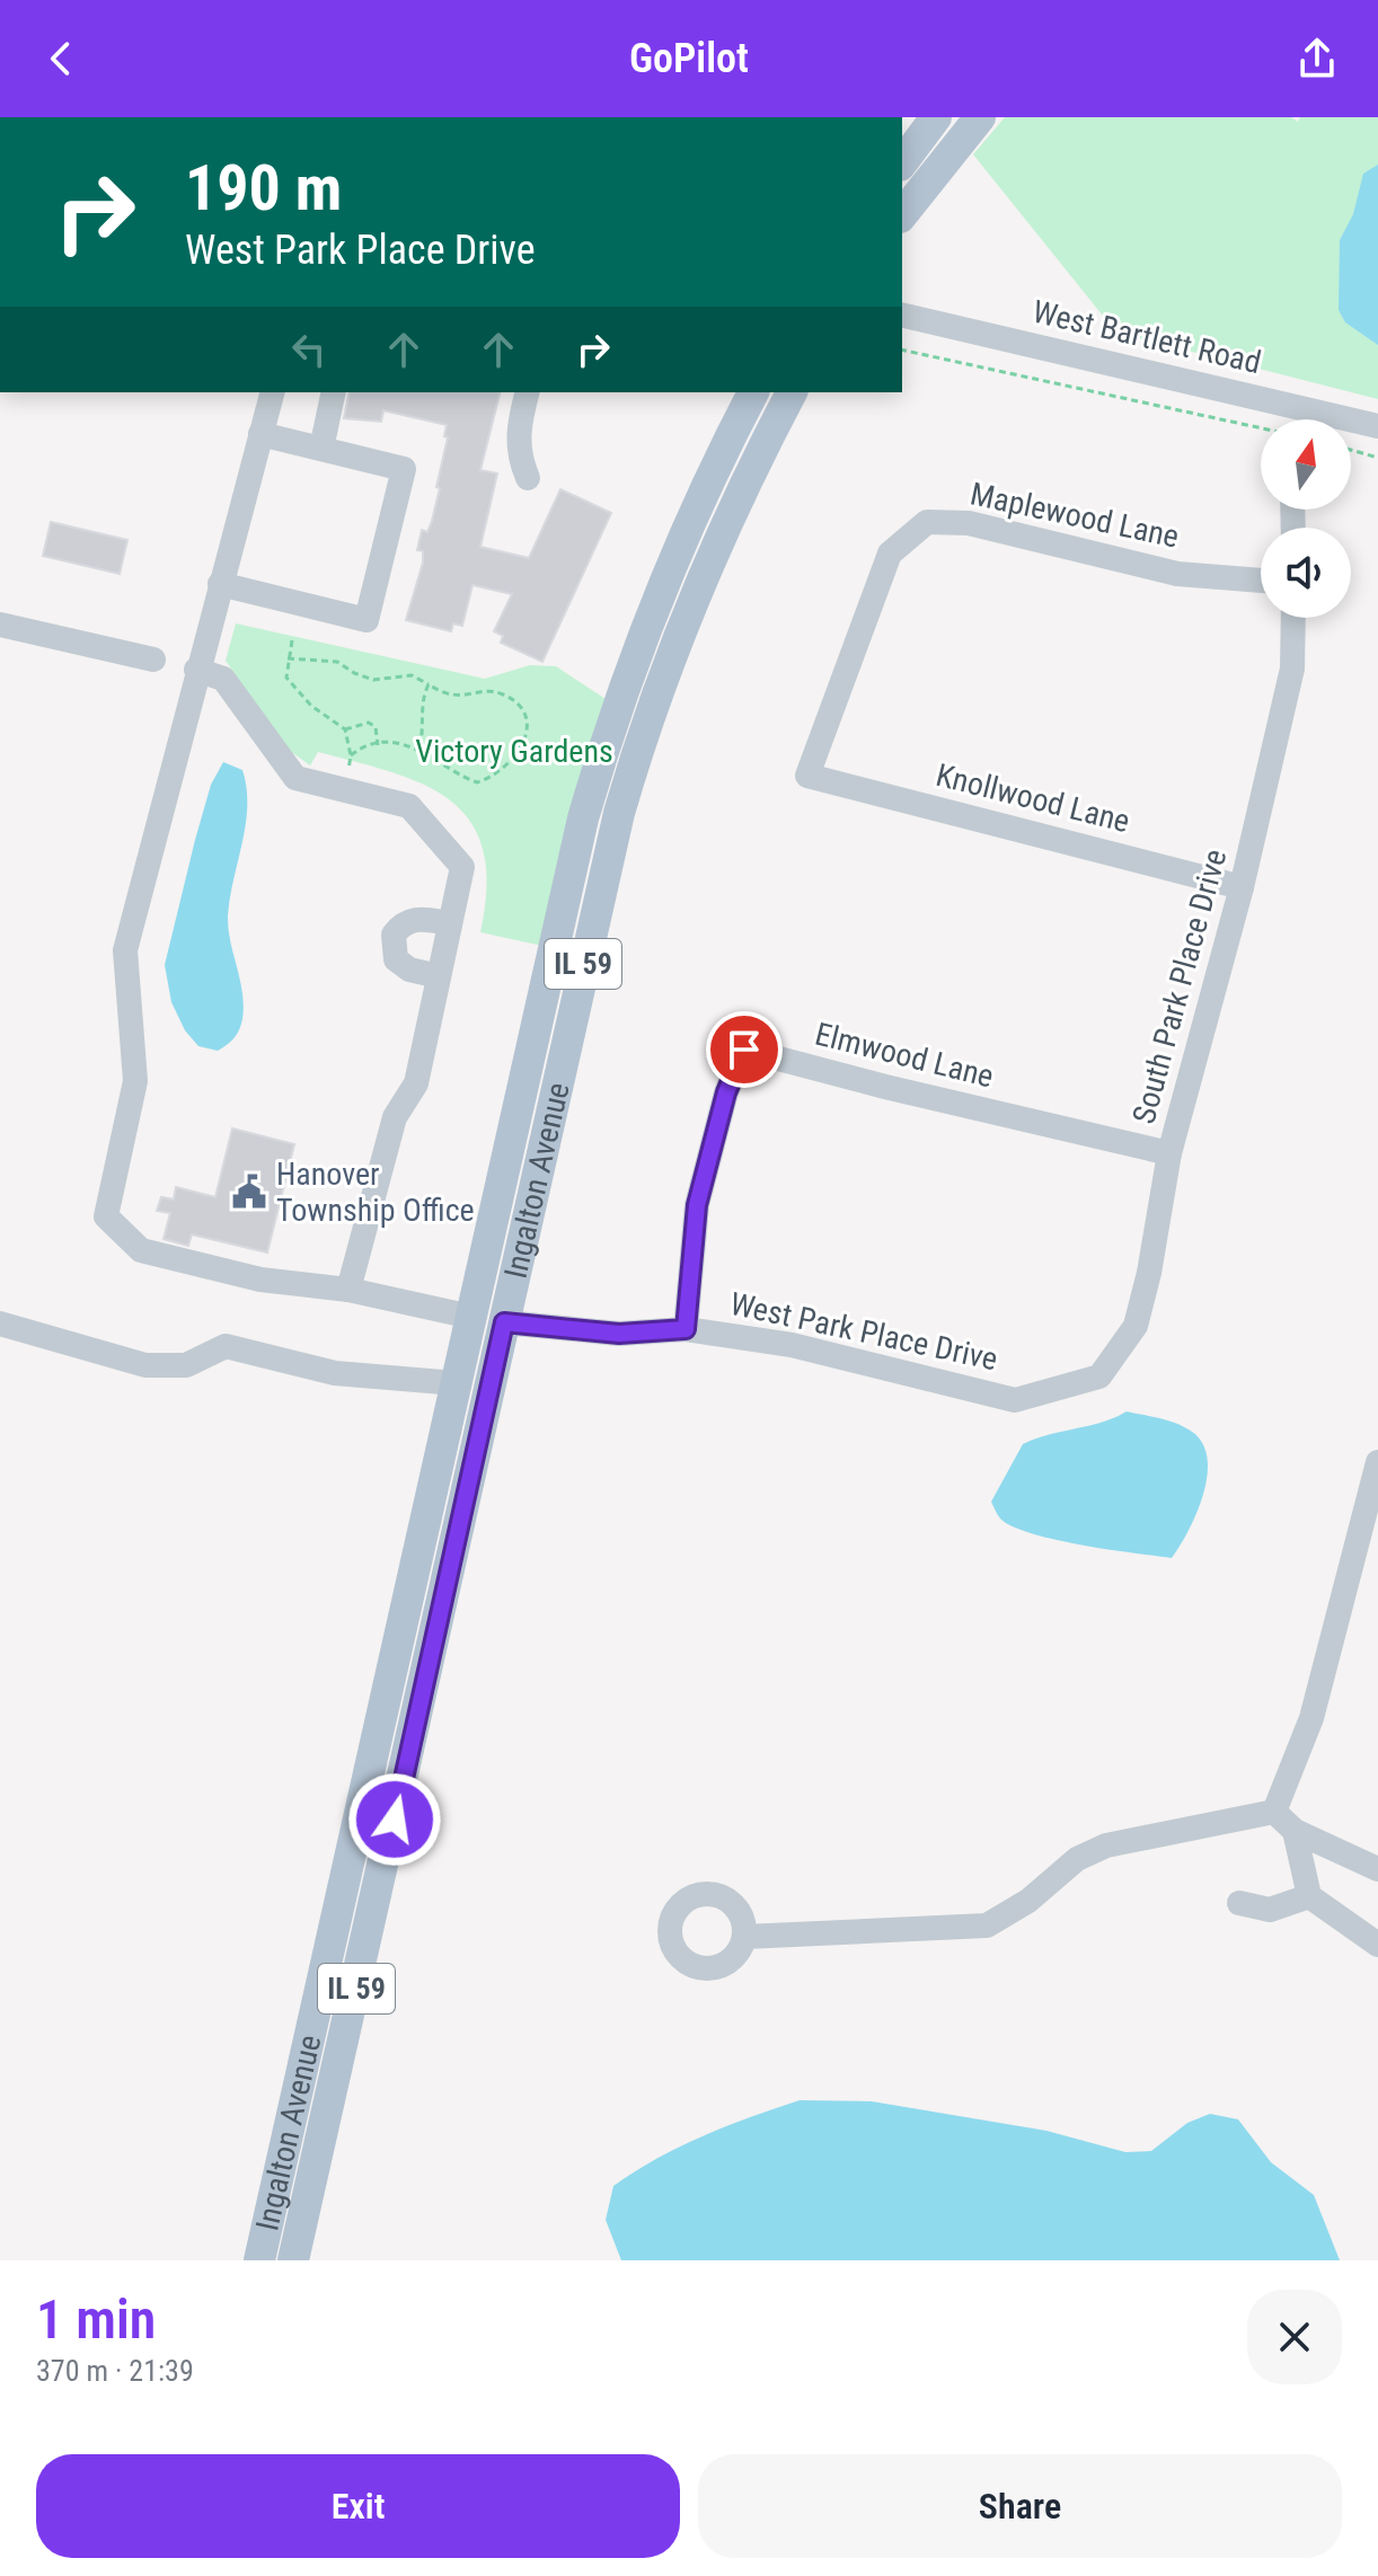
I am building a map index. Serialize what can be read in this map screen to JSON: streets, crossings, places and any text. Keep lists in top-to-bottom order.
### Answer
{
  "streets": {
    "main road": ["IL 59", "Ingalton Avenue"],
    "street": [
      "West Bartlett Road",
      "Maplewood Lane",
      "Knollwood Lane",
      "South Park Place Drive",
      "Elmwood Lane",
      "West Park Place Drive"
    ]
  },
  "crossings": [
    ["Maplewood Lane", "Knollwood Lane"],
    ["Knollwood Lane", "South Park Place Drive"],
    ["South Park Place Drive", "Elmwood Lane"],
    ["South Park Place Drive", "West Park Place Drive"],
    ["Elmwood Lane", "West Park Place Drive"],
    ["Ingalton Avenue", "West Park Place Drive"]
  ],
  "parks": ["Victory Gardens"],
  "places": {
    "public building": ["Hanover Township Office"]
  },
  "north": "top",
  "page": {
    "header": "GoPilot",
    "turn": ["190 m", "West Park Place Drive"],
    "heading": ["1 min", "370 m · 21:39"],
    "buttons": ["Exit", "Share"]
  }
}
